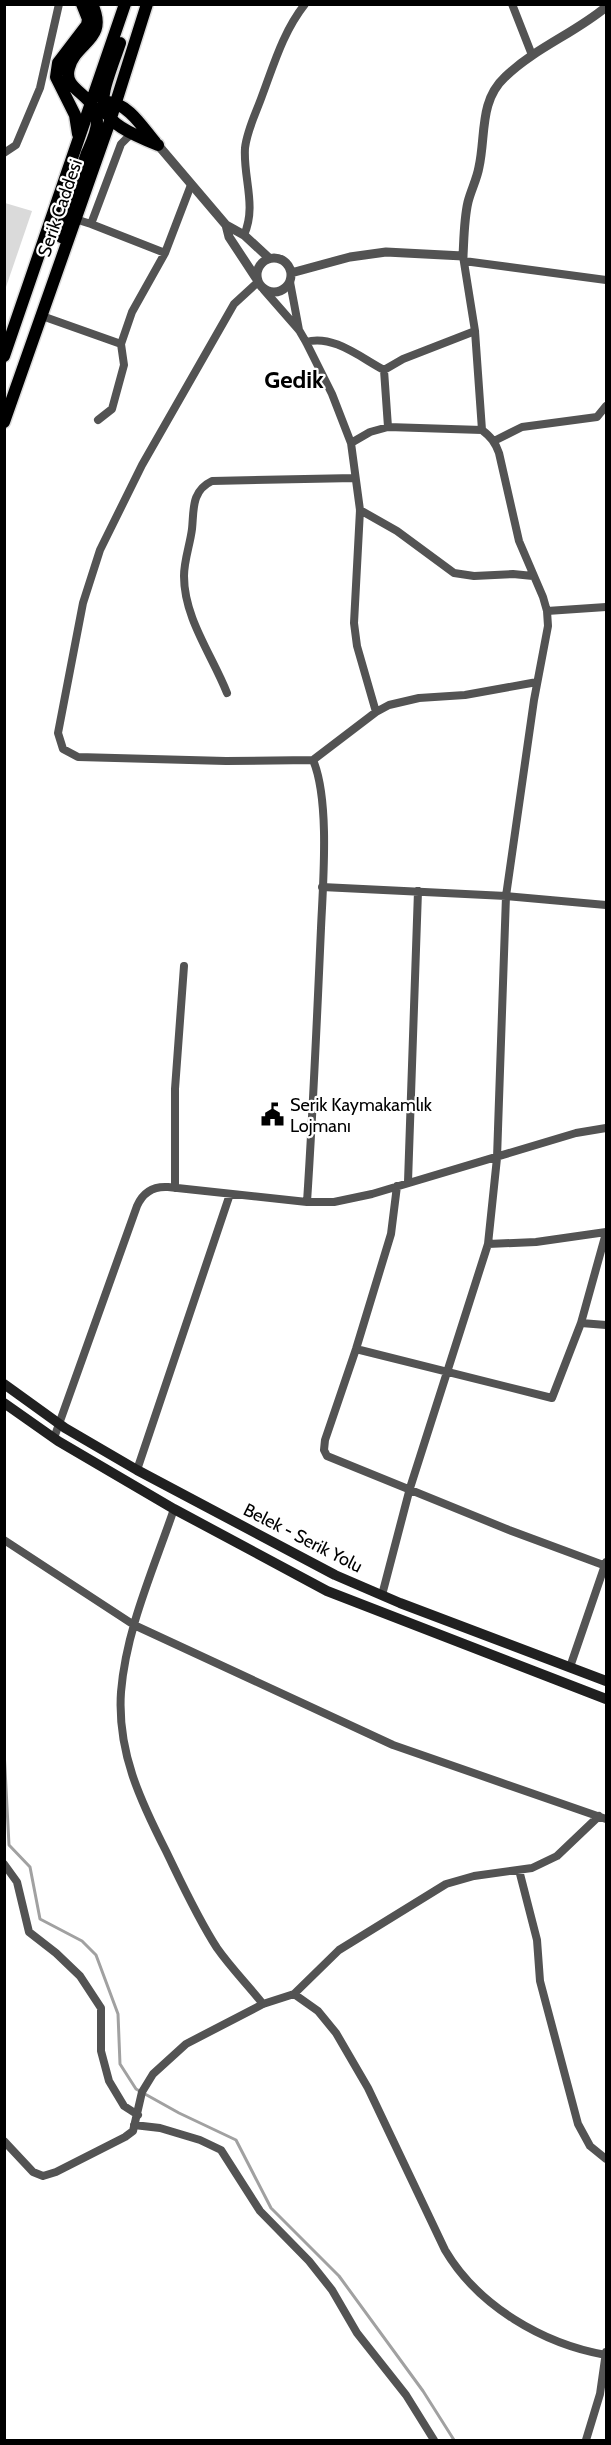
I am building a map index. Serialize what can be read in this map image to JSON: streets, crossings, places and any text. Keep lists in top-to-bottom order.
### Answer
{
  "streets": {
    "highway": ["Serik Caddesi"],
    "main road": ["Belek - Serik Yolu"]
  },
  "districts": ["Gedik"],
  "places": {
    "public building": ["Serik Kaymakamlık Lojmanı"]
  }
}
